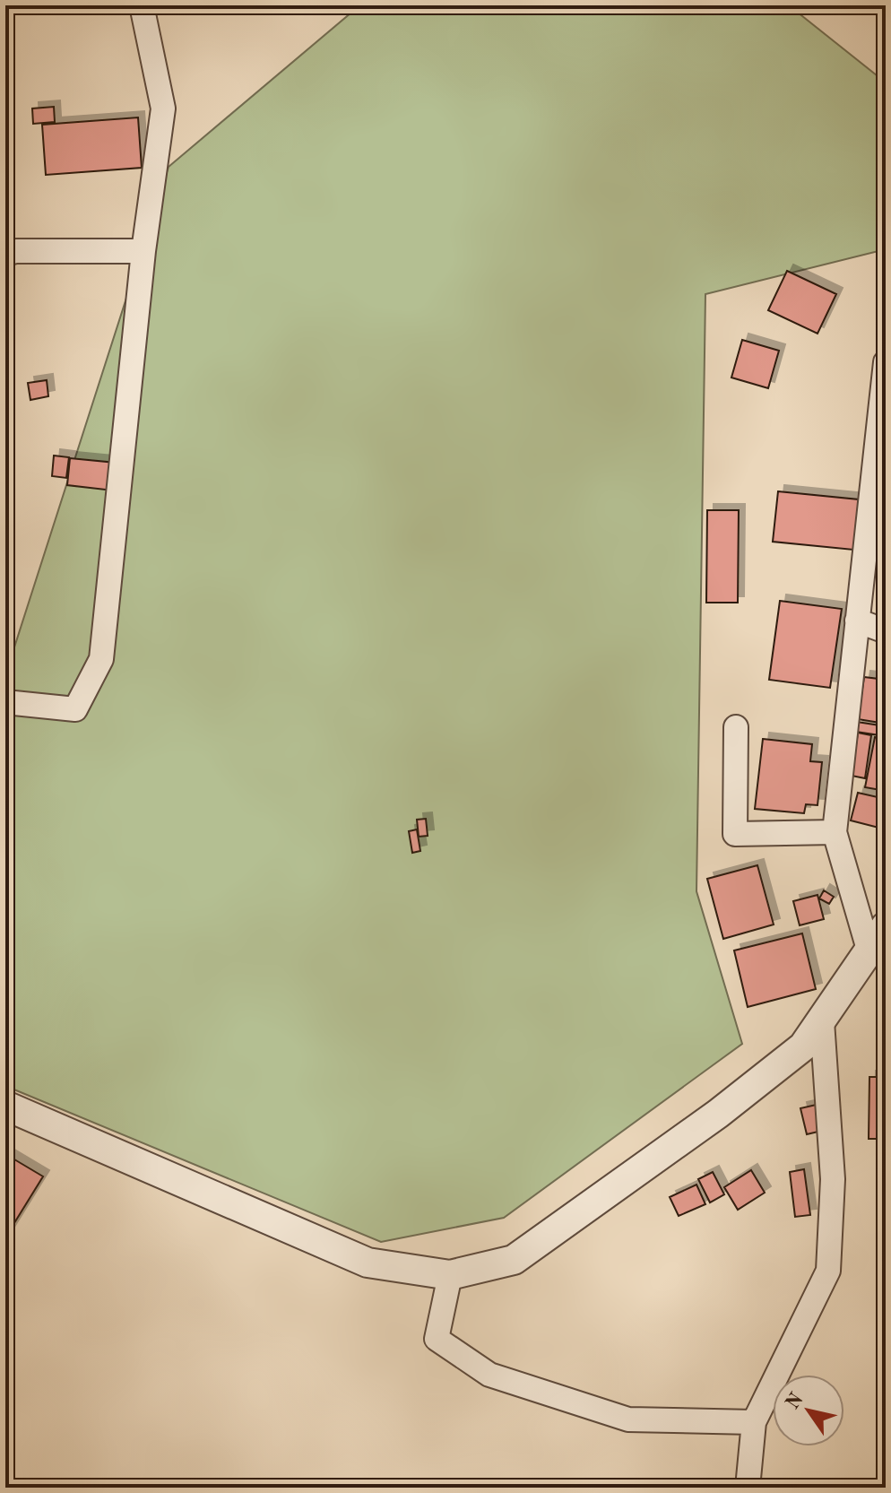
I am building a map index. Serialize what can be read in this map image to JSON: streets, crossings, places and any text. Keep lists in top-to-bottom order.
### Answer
{
  "north": "top left"
}
